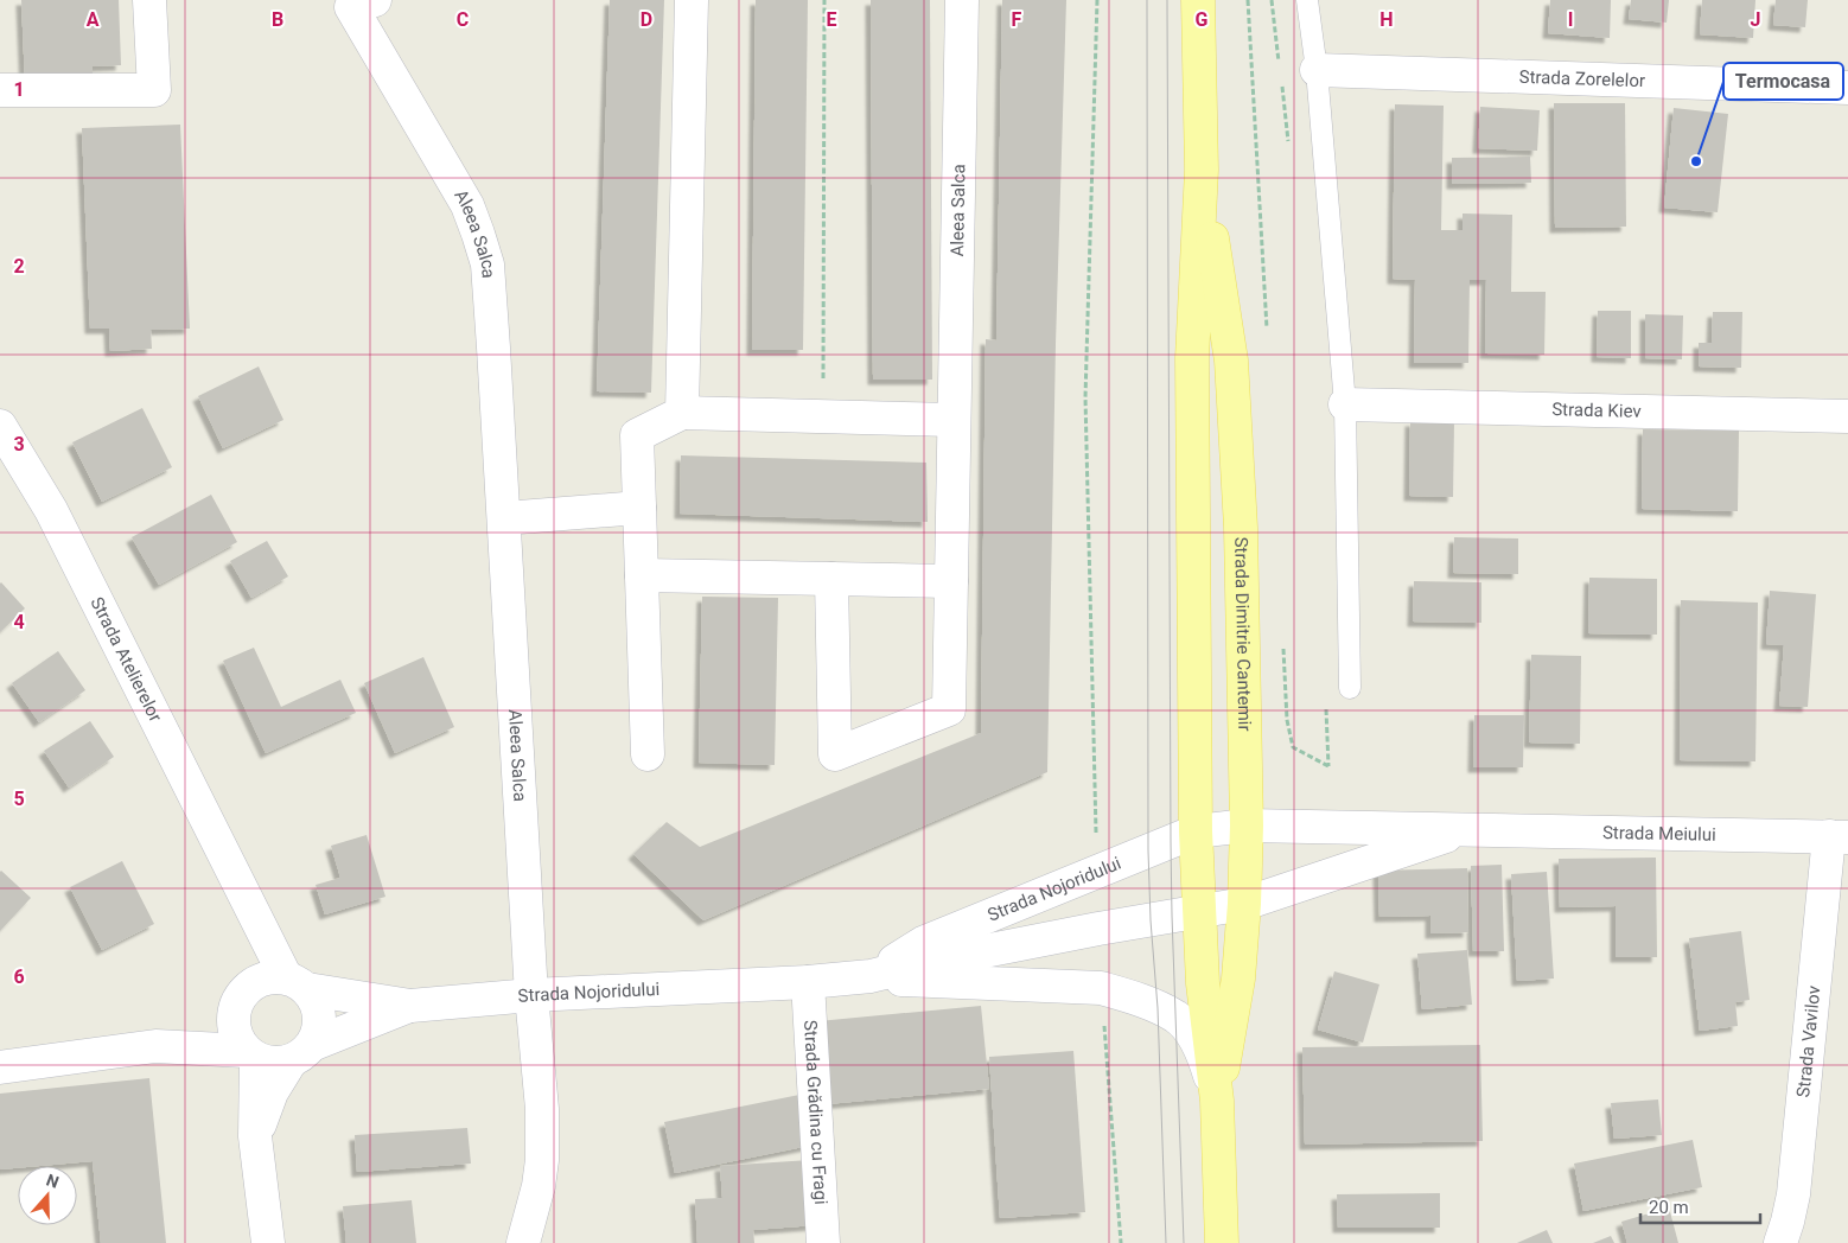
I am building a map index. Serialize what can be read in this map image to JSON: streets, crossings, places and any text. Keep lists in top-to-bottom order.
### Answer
{
  "streets": {
    "main road": ["Strada Dimitrie Cantemir"],
    "street": [
      "Strada Zorelelor",
      "Aleea Salca",
      "Strada Kiev",
      "Strada Atelierelor",
      "Strada Meiului",
      "Strada Nojoridului",
      "Strada Vavilov",
      "Strada Grădina cu Fragi"
    ]
  },
  "crossings": [
    ["Aleea Salca", "Strada Nojoridului"],
    ["Strada Dimitrie Cantemir", "Strada Meiului"],
    ["Strada Dimitrie Cantemir", "Strada Nojoridului"],
    ["Strada Atelierelor", "Strada Nojoridului"],
    ["Strada Meiului", "Strada Nojoridului"],
    ["Strada Meiului", "Strada Vavilov"],
    ["Strada Nojoridului", "Strada Grădina cu Fragi"]
  ],
  "places": ["Termocasa"],
  "scale_bar": "20 m",
  "north": "top",
  "grid": {
    "columns": [
      "A",
      "B",
      "C",
      "D",
      "E",
      "F",
      "G",
      "H",
      "I",
      "J"
    ],
    "rows": [
      "1",
      "2",
      "3",
      "4",
      "5",
      "6"
    ]
  }
}
